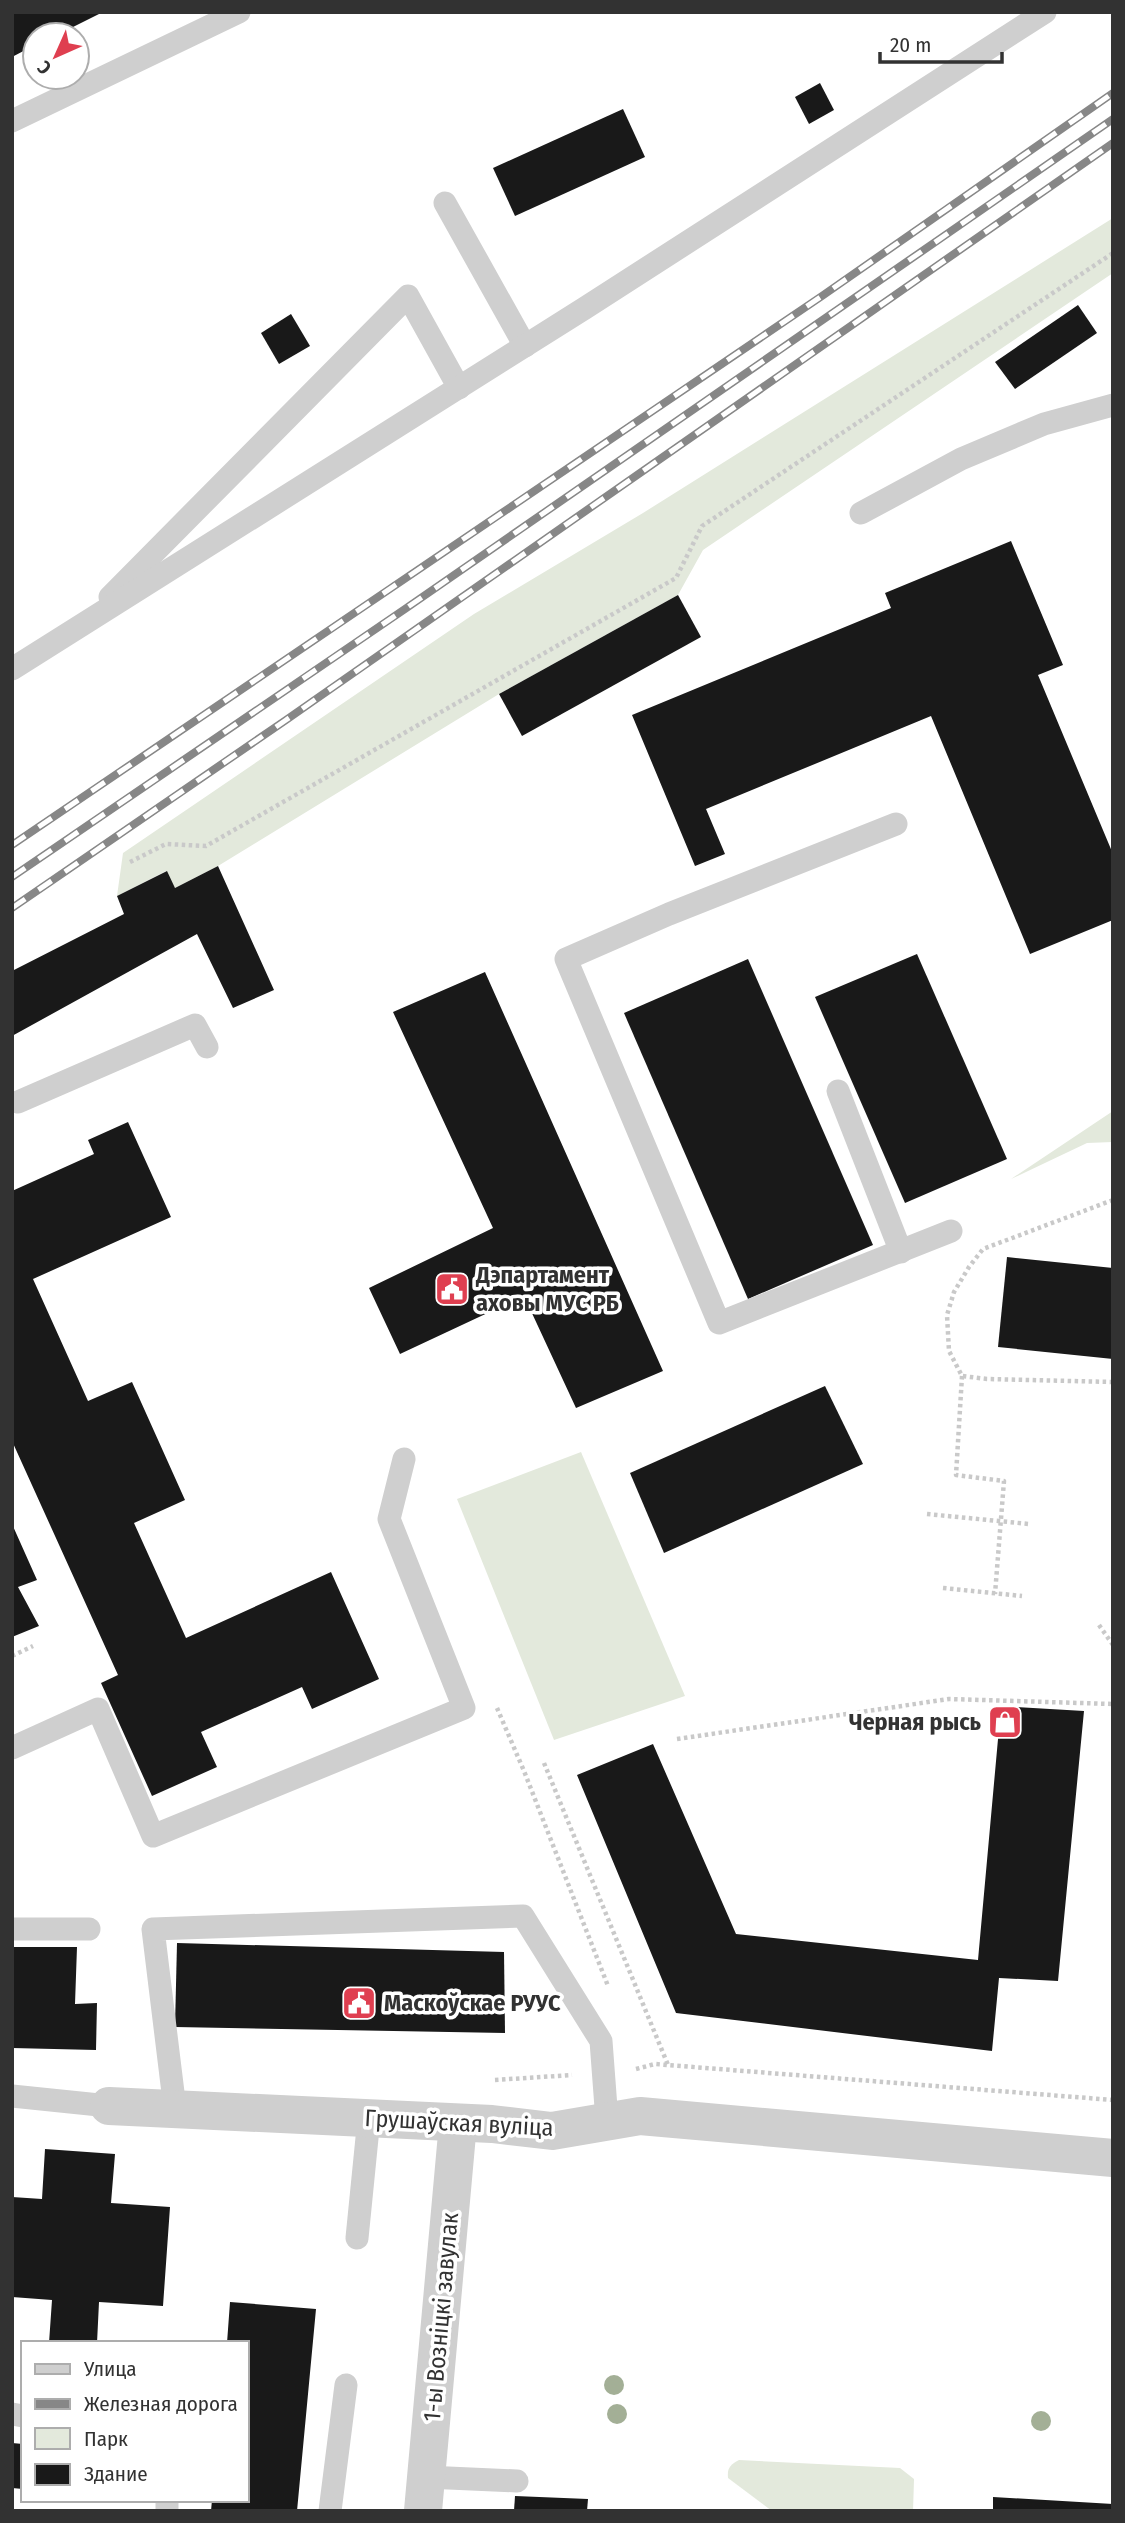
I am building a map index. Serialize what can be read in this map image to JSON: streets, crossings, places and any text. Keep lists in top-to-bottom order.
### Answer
{
  "streets": {
    "street": ["Грушаўская вуліца", "1-ы Возніцкі завулак"]
  },
  "crossings": [
    ["Грушаўская вуліца", "1-ы Возніцкі завулак"]
  ],
  "places": {
    "public building": ["Дэпартамент аховы МУС РБ", "Маскоўскае РУУС"],
    "shop": ["Черная рысь"]
  },
  "legend": [
    "Улица",
    "Железная дорога",
    "Парк",
    "Здание"
  ],
  "scale_bar": "20 m",
  "north": "bottom left"
}
